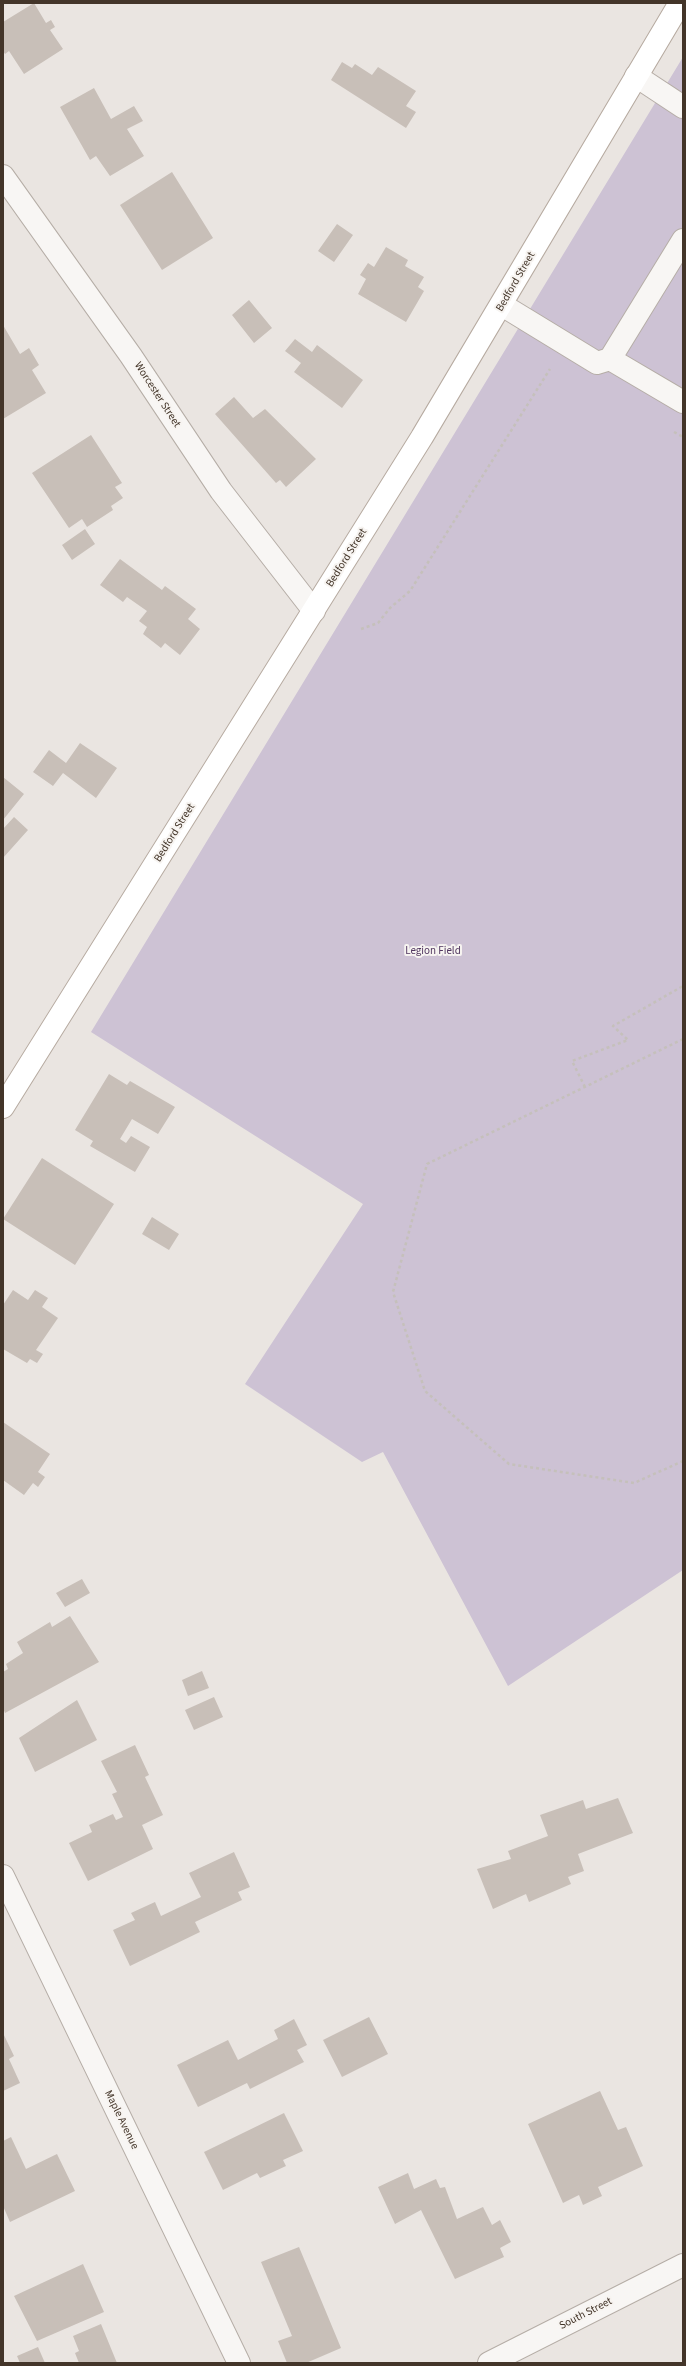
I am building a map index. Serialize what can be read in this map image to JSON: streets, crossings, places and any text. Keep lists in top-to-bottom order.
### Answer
{
  "streets": {
    "main road": ["Bedford Street"],
    "street": ["Worcester Street", "Maple Avenue", "South Street"]
  },
  "crossings": [
    ["Bedford Street", "Worcester Street"]
  ],
  "parks": ["Legion Field"]
}
